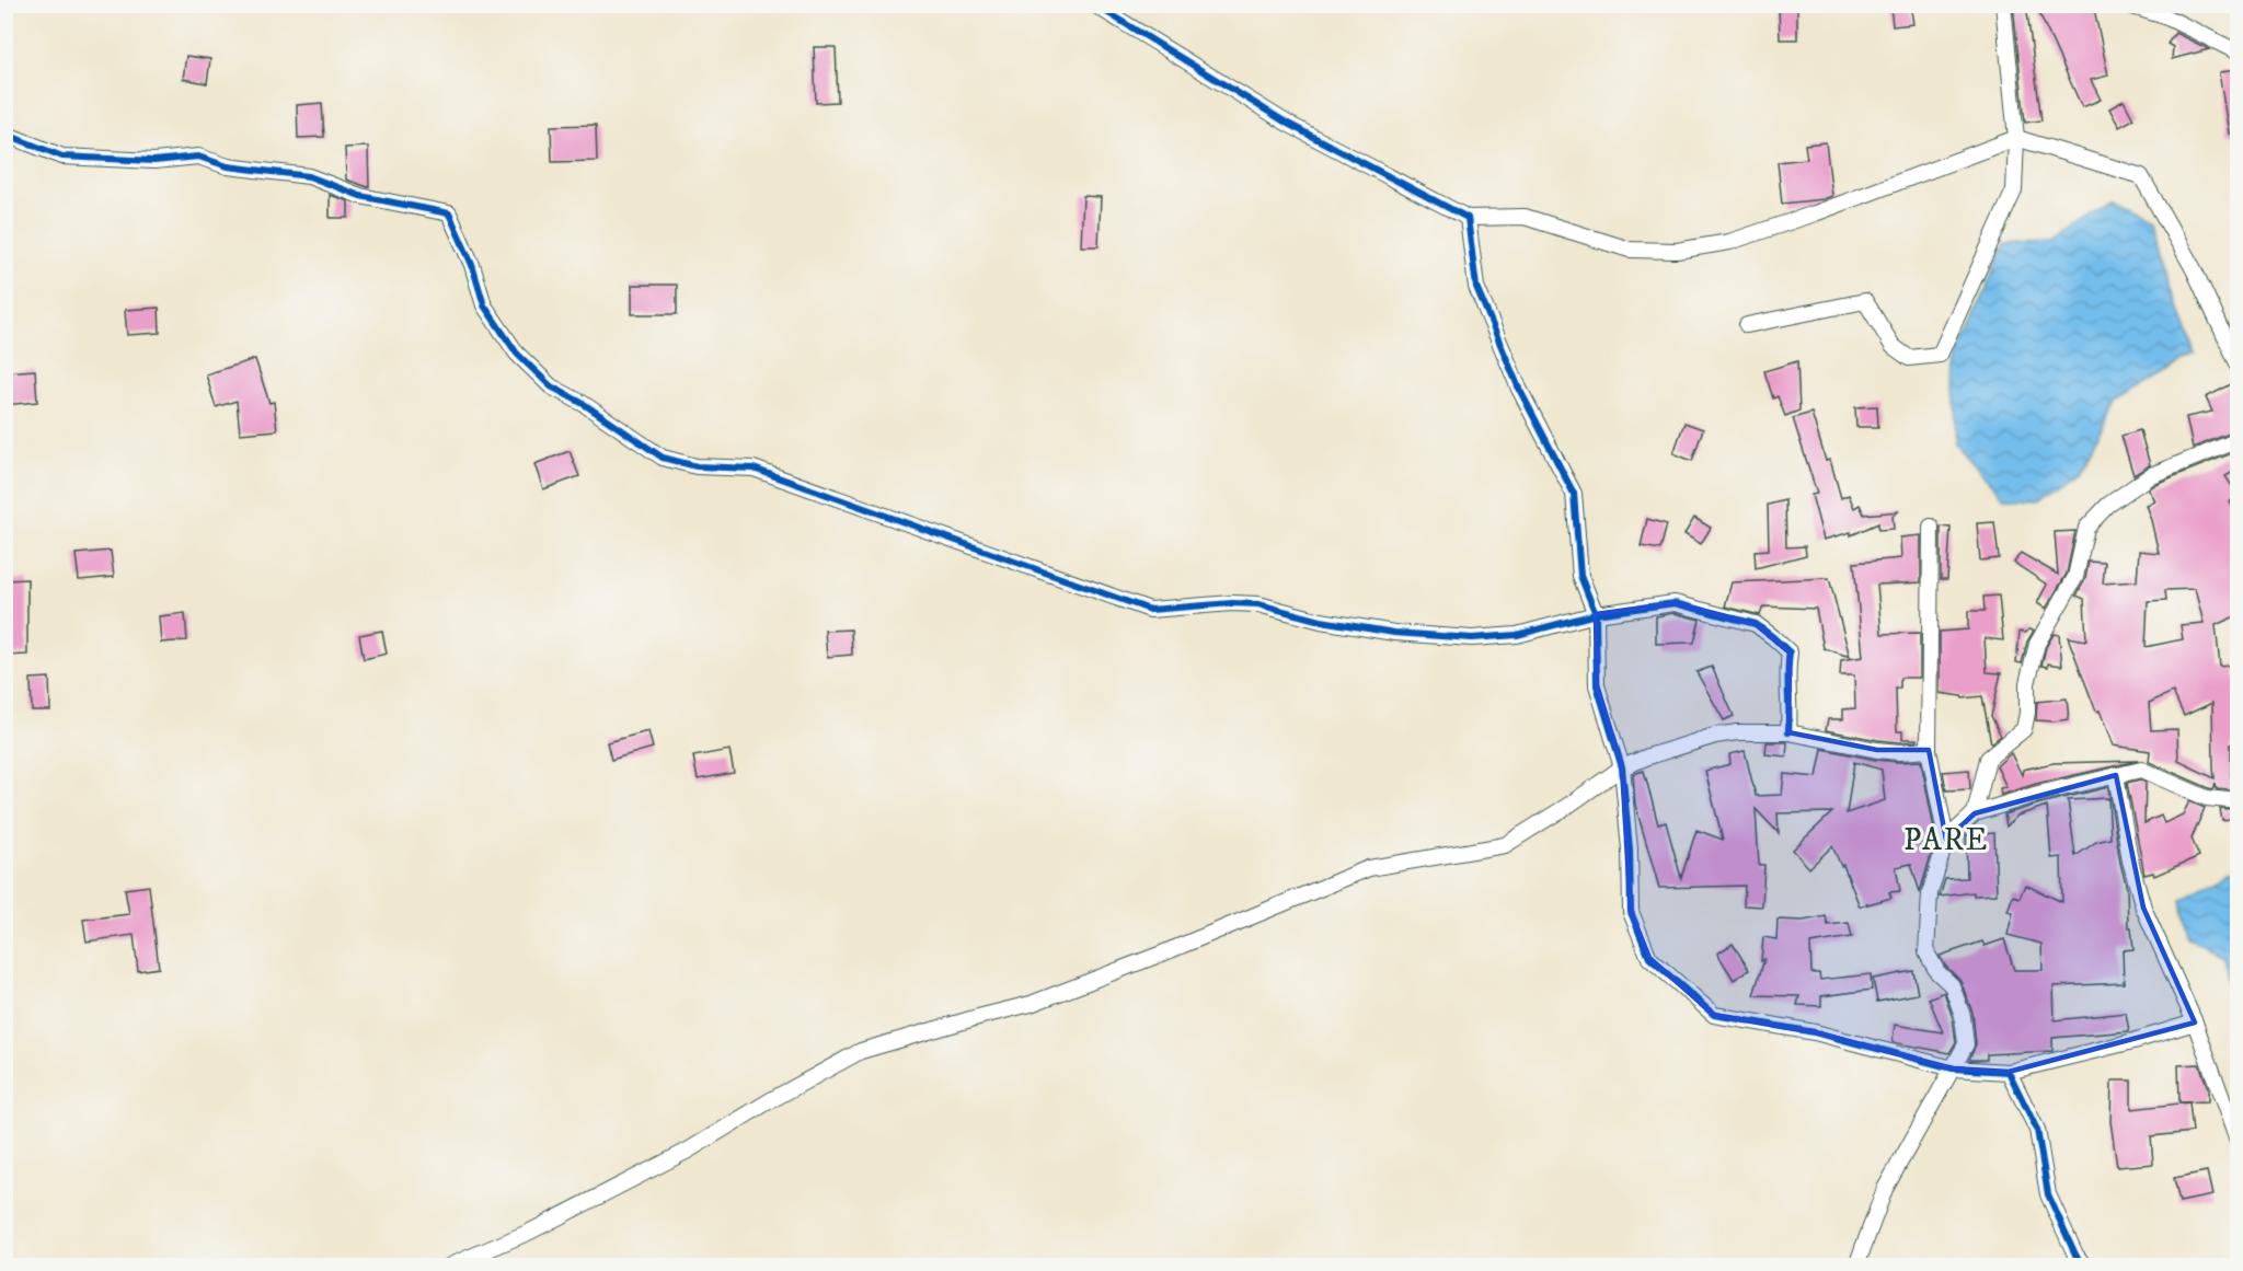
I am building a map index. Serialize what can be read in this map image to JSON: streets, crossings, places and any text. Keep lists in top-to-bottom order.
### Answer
{
  "districts": ["PARE"]
}
